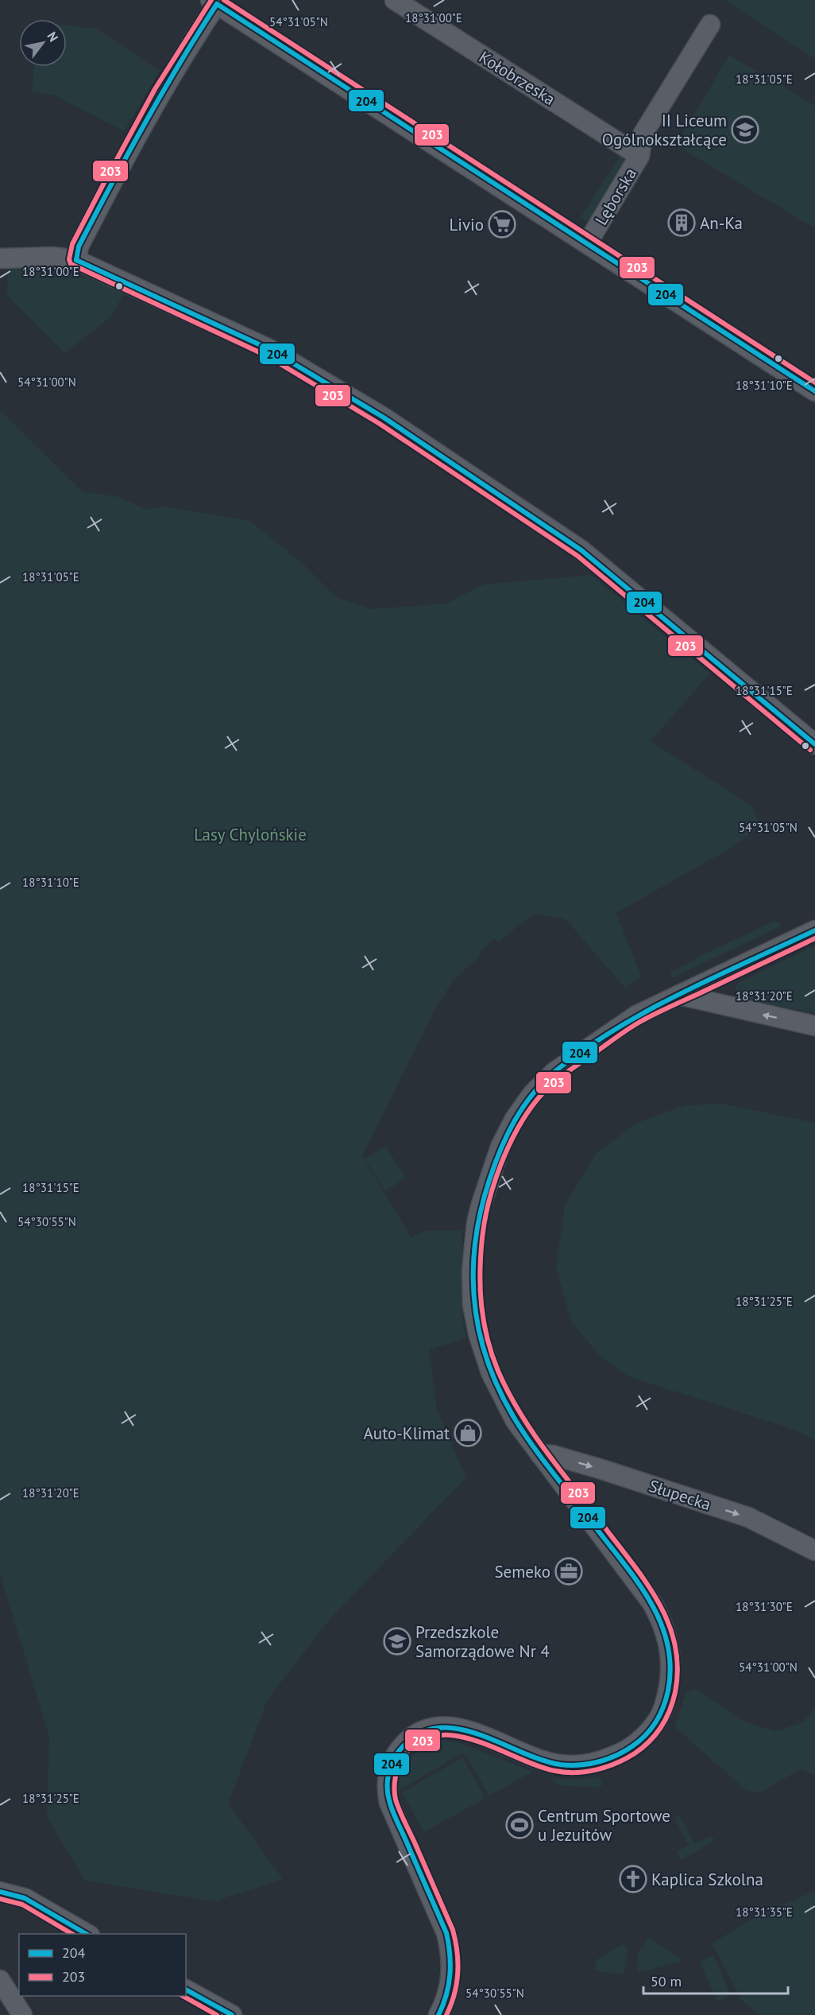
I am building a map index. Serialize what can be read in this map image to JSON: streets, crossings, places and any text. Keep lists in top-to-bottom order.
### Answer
{
  "streets": {
    "street": ["Kołobrzeska", "Lęborska", "Słupecka"]
  },
  "crossings": [
    ["Kołobrzeska", "Lęborska"]
  ],
  "one_way": ["Słupecka"],
  "parks": ["Lasy Chylońskie"],
  "places": {
    "school or university": ["II Liceum Ogólnokształcące", "Przedszkole Samorządowe Nr 4"],
    "building": ["An-Ka"],
    "supermarket": ["Livio"],
    "shop": ["Auto-Klimat"],
    "office": ["Semeko"],
    "sports": ["Centrum Sportowe u Jezuitów"],
    "church": ["Kaplica Szkolna"]
  },
  "lines": ["transit line 203", "transit line 204"],
  "legend": ["204", "203"],
  "scale_bar": "50 m",
  "north": "top right",
  "coordinates": [
    "18°31'00\"E",
    "54°31'05\"N",
    "18°31'05\"E",
    "54°31'00\"N",
    "18°31'10\"E",
    "18°31'15\"E",
    "18°31'20\"E",
    "54°30'55\"N",
    "18°31'25\"E",
    "18°31'30\"E",
    "18°31'35\"E"
  ]
}
